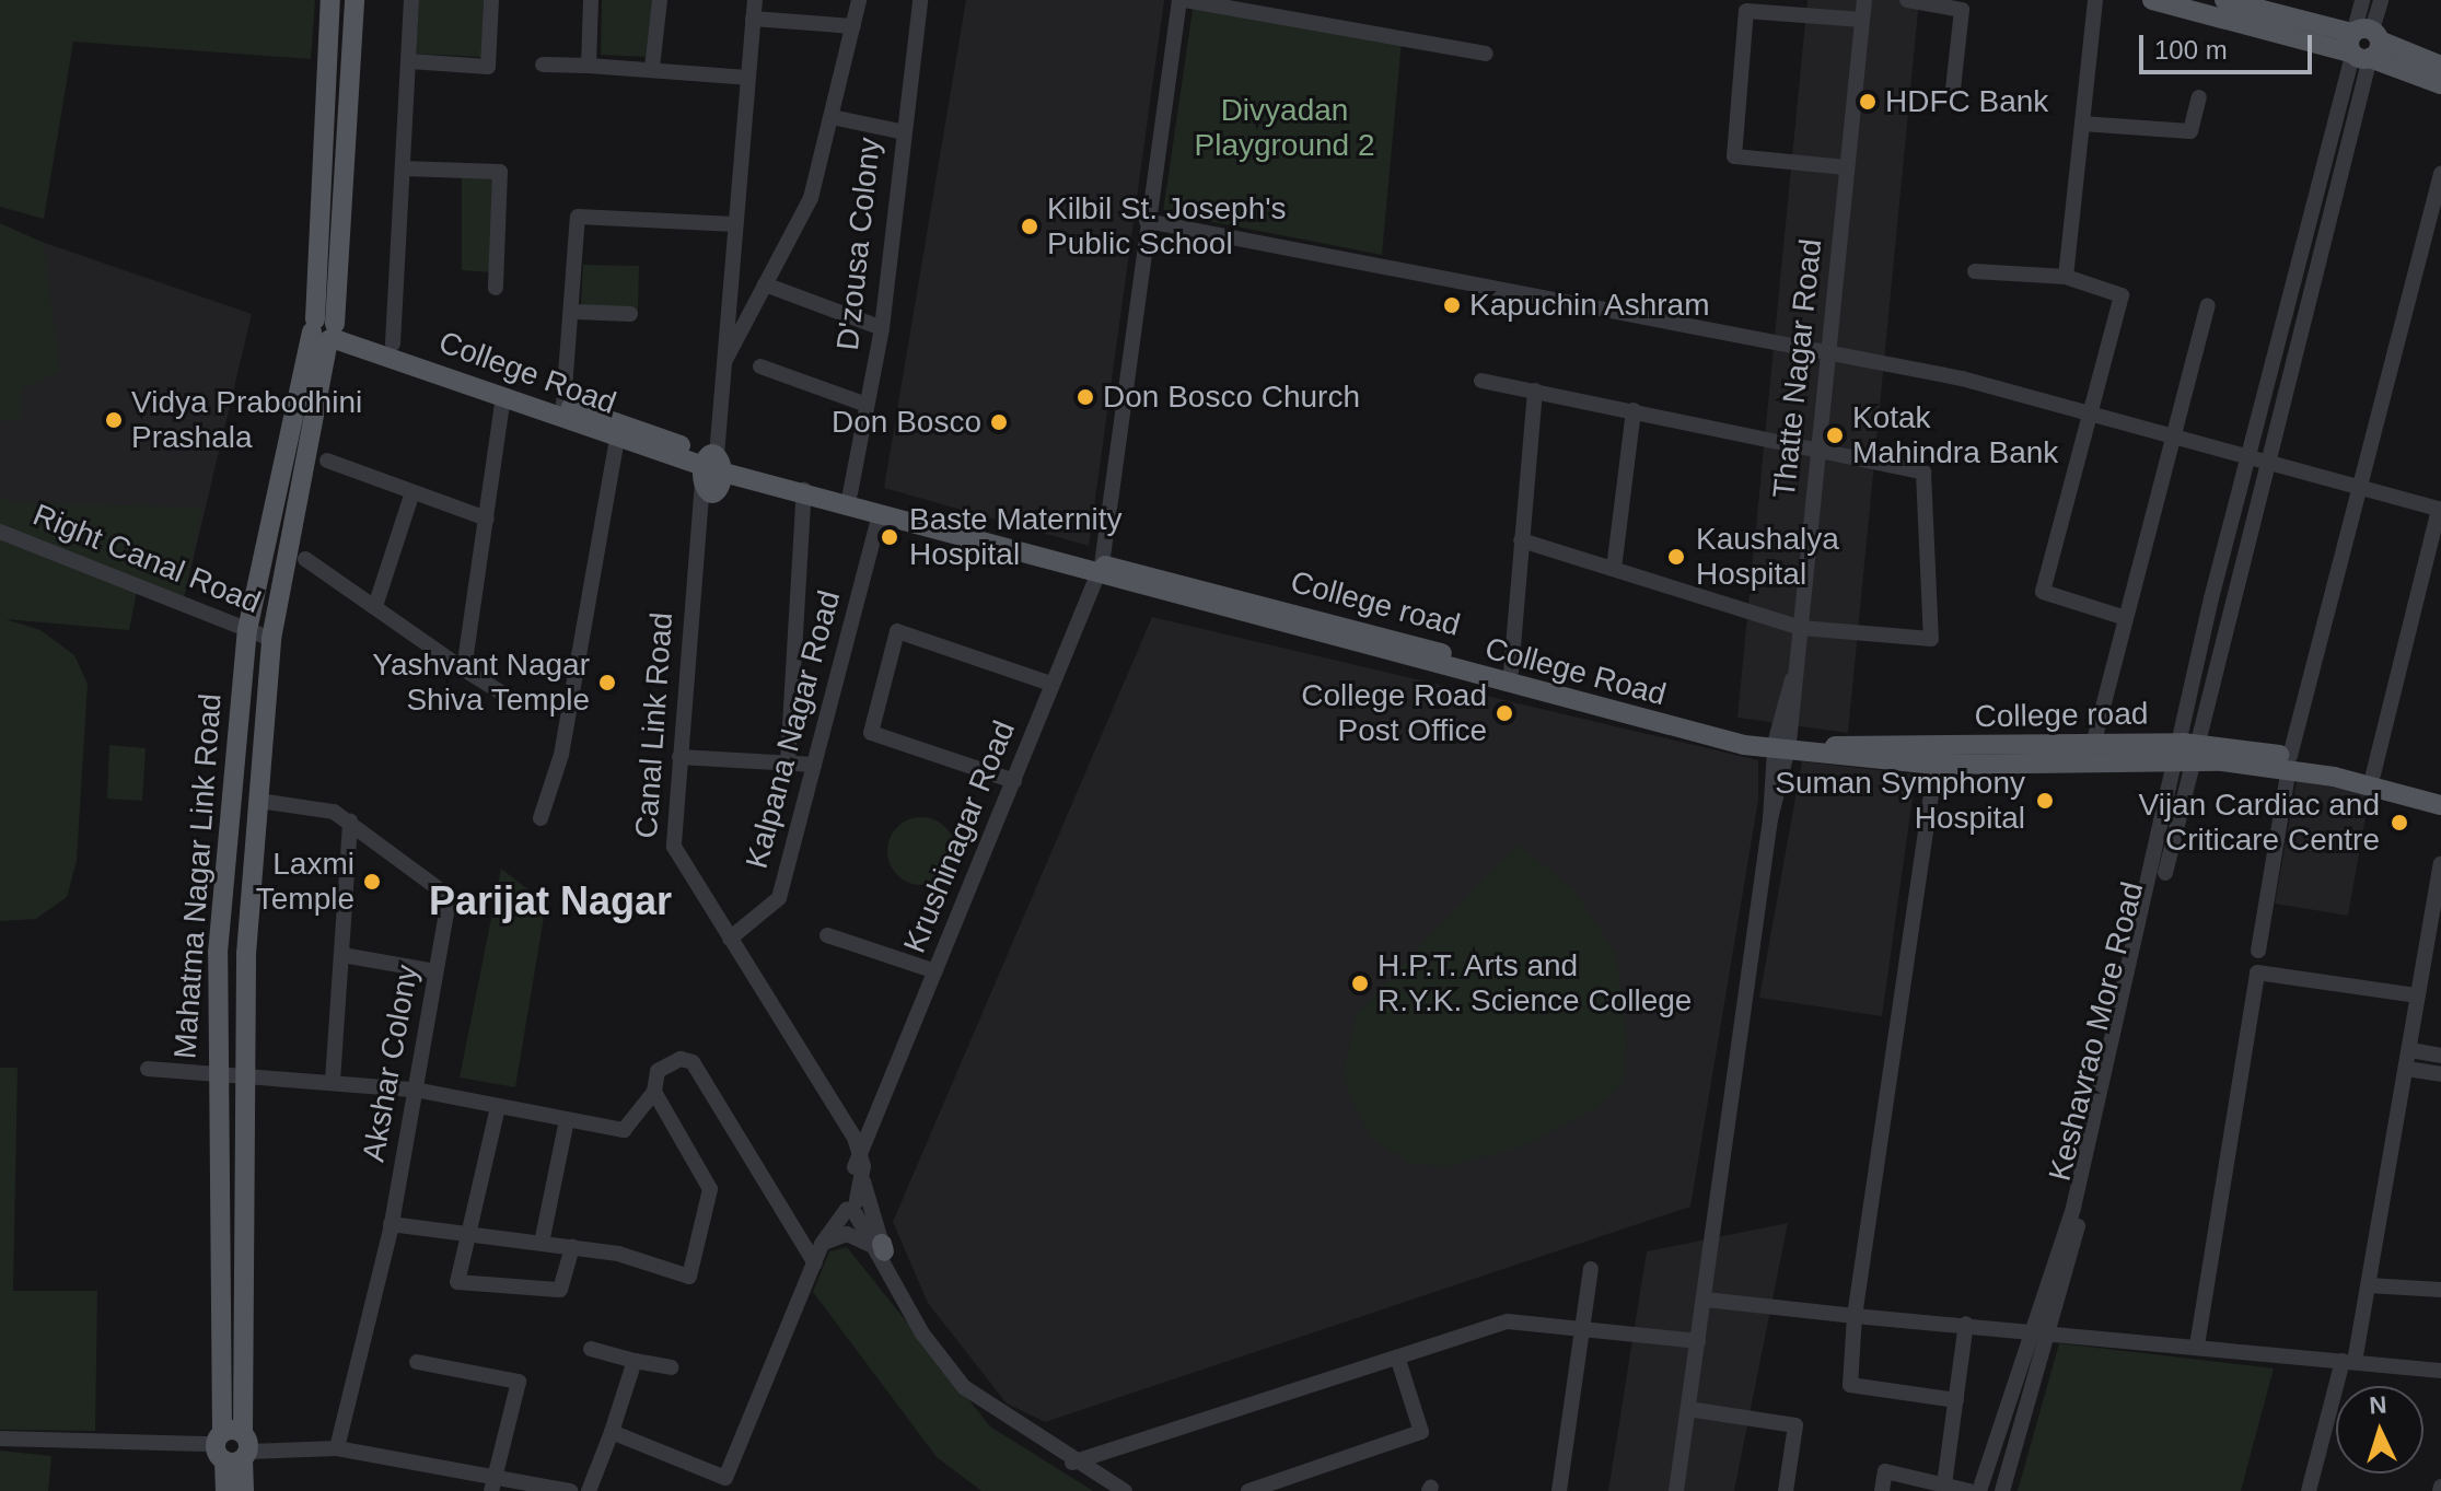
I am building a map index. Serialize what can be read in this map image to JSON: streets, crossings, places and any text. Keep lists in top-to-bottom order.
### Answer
{
  "streets": {
    "main road": ["College Road", "College road", "Mahatma Nagar Link Road"],
    "street": [
      "D'zousa Colony",
      "Thatte Nagar Road",
      "Right Canal Road",
      "Canal Link Road",
      "Kalpana Nagar Road",
      "Krushinagar Road",
      "Keshavrao More Road",
      "Akshar Colony"
    ]
  },
  "crossings": [
    ["D'zousa Colony", "College road"],
    ["Thatte Nagar Road", "College Road"],
    ["Thatte Nagar Road", "College road"],
    ["College Road", "College road"],
    ["College Road", "Canal Link Road"],
    ["College Road", "Kalpana Nagar Road"],
    ["College Road", "Krushinagar Road"],
    ["College Road", "Mahatma Nagar Link Road"],
    ["College Road", "Keshavrao More Road"],
    ["Right Canal Road", "Mahatma Nagar Link Road"],
    ["College road", "Canal Link Road"],
    ["College road", "Krushinagar Road"],
    ["College road", "Mahatma Nagar Link Road"],
    ["College road", "Keshavrao More Road"],
    ["Canal Link Road", "Kalpana Nagar Road"],
    ["Canal Link Road", "Krushinagar Road"],
    ["Mahatma Nagar Link Road", "Akshar Colony"]
  ],
  "districts": ["Parijat Nagar"],
  "parks": ["Divyadan Playground 2"],
  "places": [
    "HDFC Bank",
    "Kilbil St. Joseph's Public School",
    "Kapuchin Ashram",
    "Don Bosco Church",
    "Vidya Prabodhini Prashala",
    "Don Bosco",
    "Kotak Mahindra Bank",
    "Baste Maternity Hospital",
    "Kaushalya Hospital",
    "Yashvant Nagar Shiva Temple",
    "College Road Post Office",
    "Suman Symphony Hospital",
    "Vijan Cardiac and Criticare Centre",
    "Laxmi Temple",
    "H.P.T. Arts and R.Y.K. Science College"
  ],
  "scale_bar": "100 m",
  "north": "top"
}
